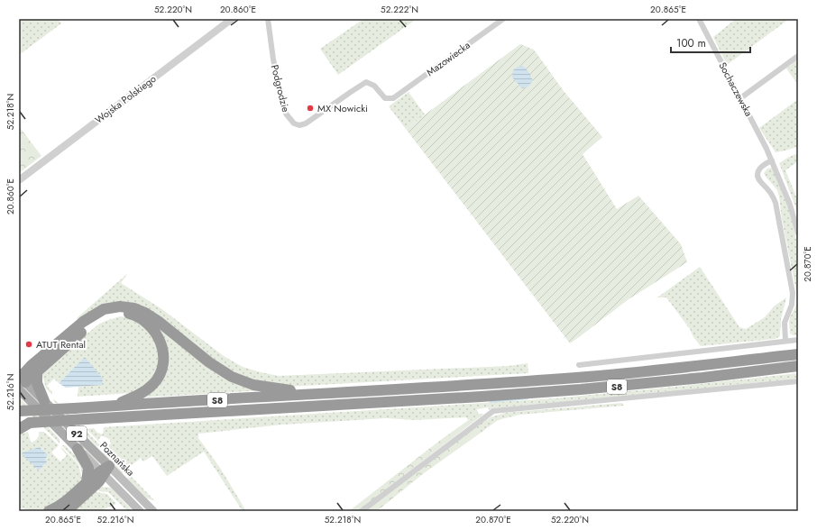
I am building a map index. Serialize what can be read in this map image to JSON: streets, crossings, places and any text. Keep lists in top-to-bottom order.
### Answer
{
  "streets": {
    "highway": ["S8"],
    "main road": ["92", "Poznańska"],
    "street": [
      "Mazowiecka",
      "Podgrodzie",
      "Sochaczewska",
      "Wojska Polskiego"
    ]
  },
  "crossings": [
    ["Mazowiecka", "Podgrodzie"]
  ],
  "places": ["MX Nowicki", "ATUT Rental"],
  "scale_bar": "100 m",
  "coordinates": [
    "52.220°N",
    "20.860°E",
    "52.222°N",
    "20.865°E",
    "52.218°N",
    "20.870°E",
    "52.216°N"
  ]
}
